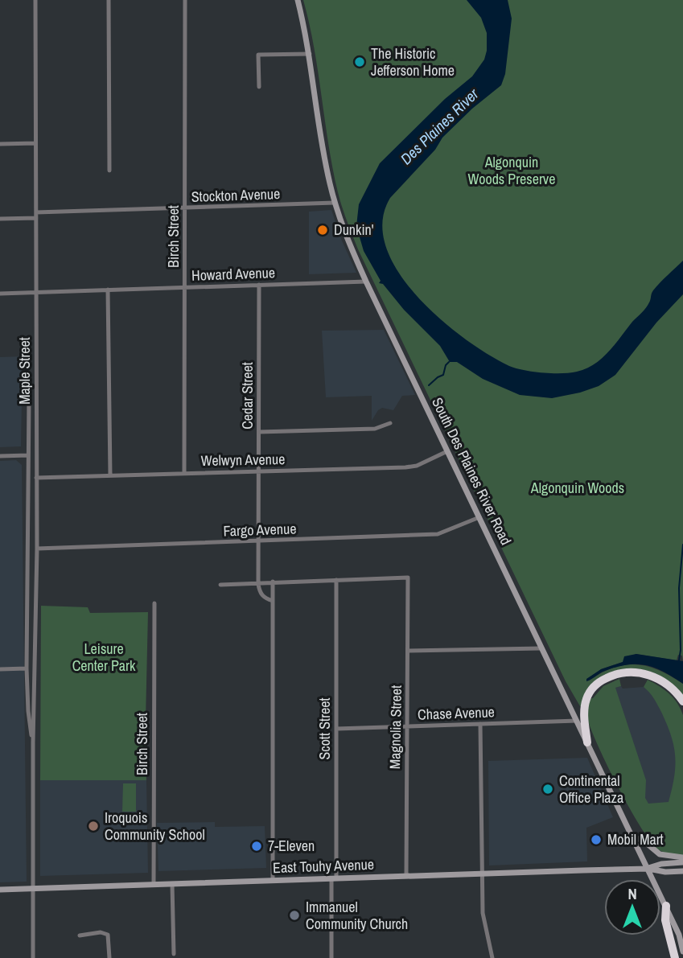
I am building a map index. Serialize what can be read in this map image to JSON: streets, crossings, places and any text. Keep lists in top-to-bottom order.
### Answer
{
  "streets": {
    "main road": ["South Des Plaines River Road", "East Touhy Avenue"],
    "street": [
      "Stockton Avenue",
      "Birch Street",
      "Howard Avenue",
      "Maple Street",
      "Cedar Street",
      "Welwyn Avenue",
      "Fargo Avenue",
      "Chase Avenue",
      "Magnolia Street",
      "Scott Street"
    ]
  },
  "crossings": [
    ["Stockton Avenue", "Birch Street"],
    ["Stockton Avenue", "Maple Street"],
    ["Stockton Avenue", "South Des Plaines River Road"],
    ["Birch Street", "Howard Avenue"],
    ["Birch Street", "Welwyn Avenue"],
    ["Birch Street", "East Touhy Avenue"],
    ["Howard Avenue", "Maple Street"],
    ["Howard Avenue", "Cedar Street"],
    ["Howard Avenue", "South Des Plaines River Road"],
    ["Maple Street", "Welwyn Avenue"],
    ["Maple Street", "Fargo Avenue"],
    ["Maple Street", "East Touhy Avenue"],
    ["Cedar Street", "Welwyn Avenue"],
    ["Cedar Street", "Fargo Avenue"],
    ["Welwyn Avenue", "South Des Plaines River Road"],
    ["South Des Plaines River Road", "Fargo Avenue"],
    ["South Des Plaines River Road", "Chase Avenue"],
    ["South Des Plaines River Road", "East Touhy Avenue"],
    ["Chase Avenue", "Magnolia Street"],
    ["Chase Avenue", "Scott Street"],
    ["Magnolia Street", "Scott Street"],
    ["Magnolia Street", "East Touhy Avenue"],
    ["Scott Street", "East Touhy Avenue"]
  ],
  "water": ["Des Plaines River"],
  "parks": ["Algonquin Woods Preserve", "Algonquin Woods", "Leisure Center Park"],
  "places": [
    "The Historic Jefferson Home",
    "Dunkin'",
    "Continental Office Plaza",
    "Iroquois Community School",
    "Mobil Mart",
    "7-Eleven",
    "Immanuel Community Church"
  ],
  "north": "top"
}
